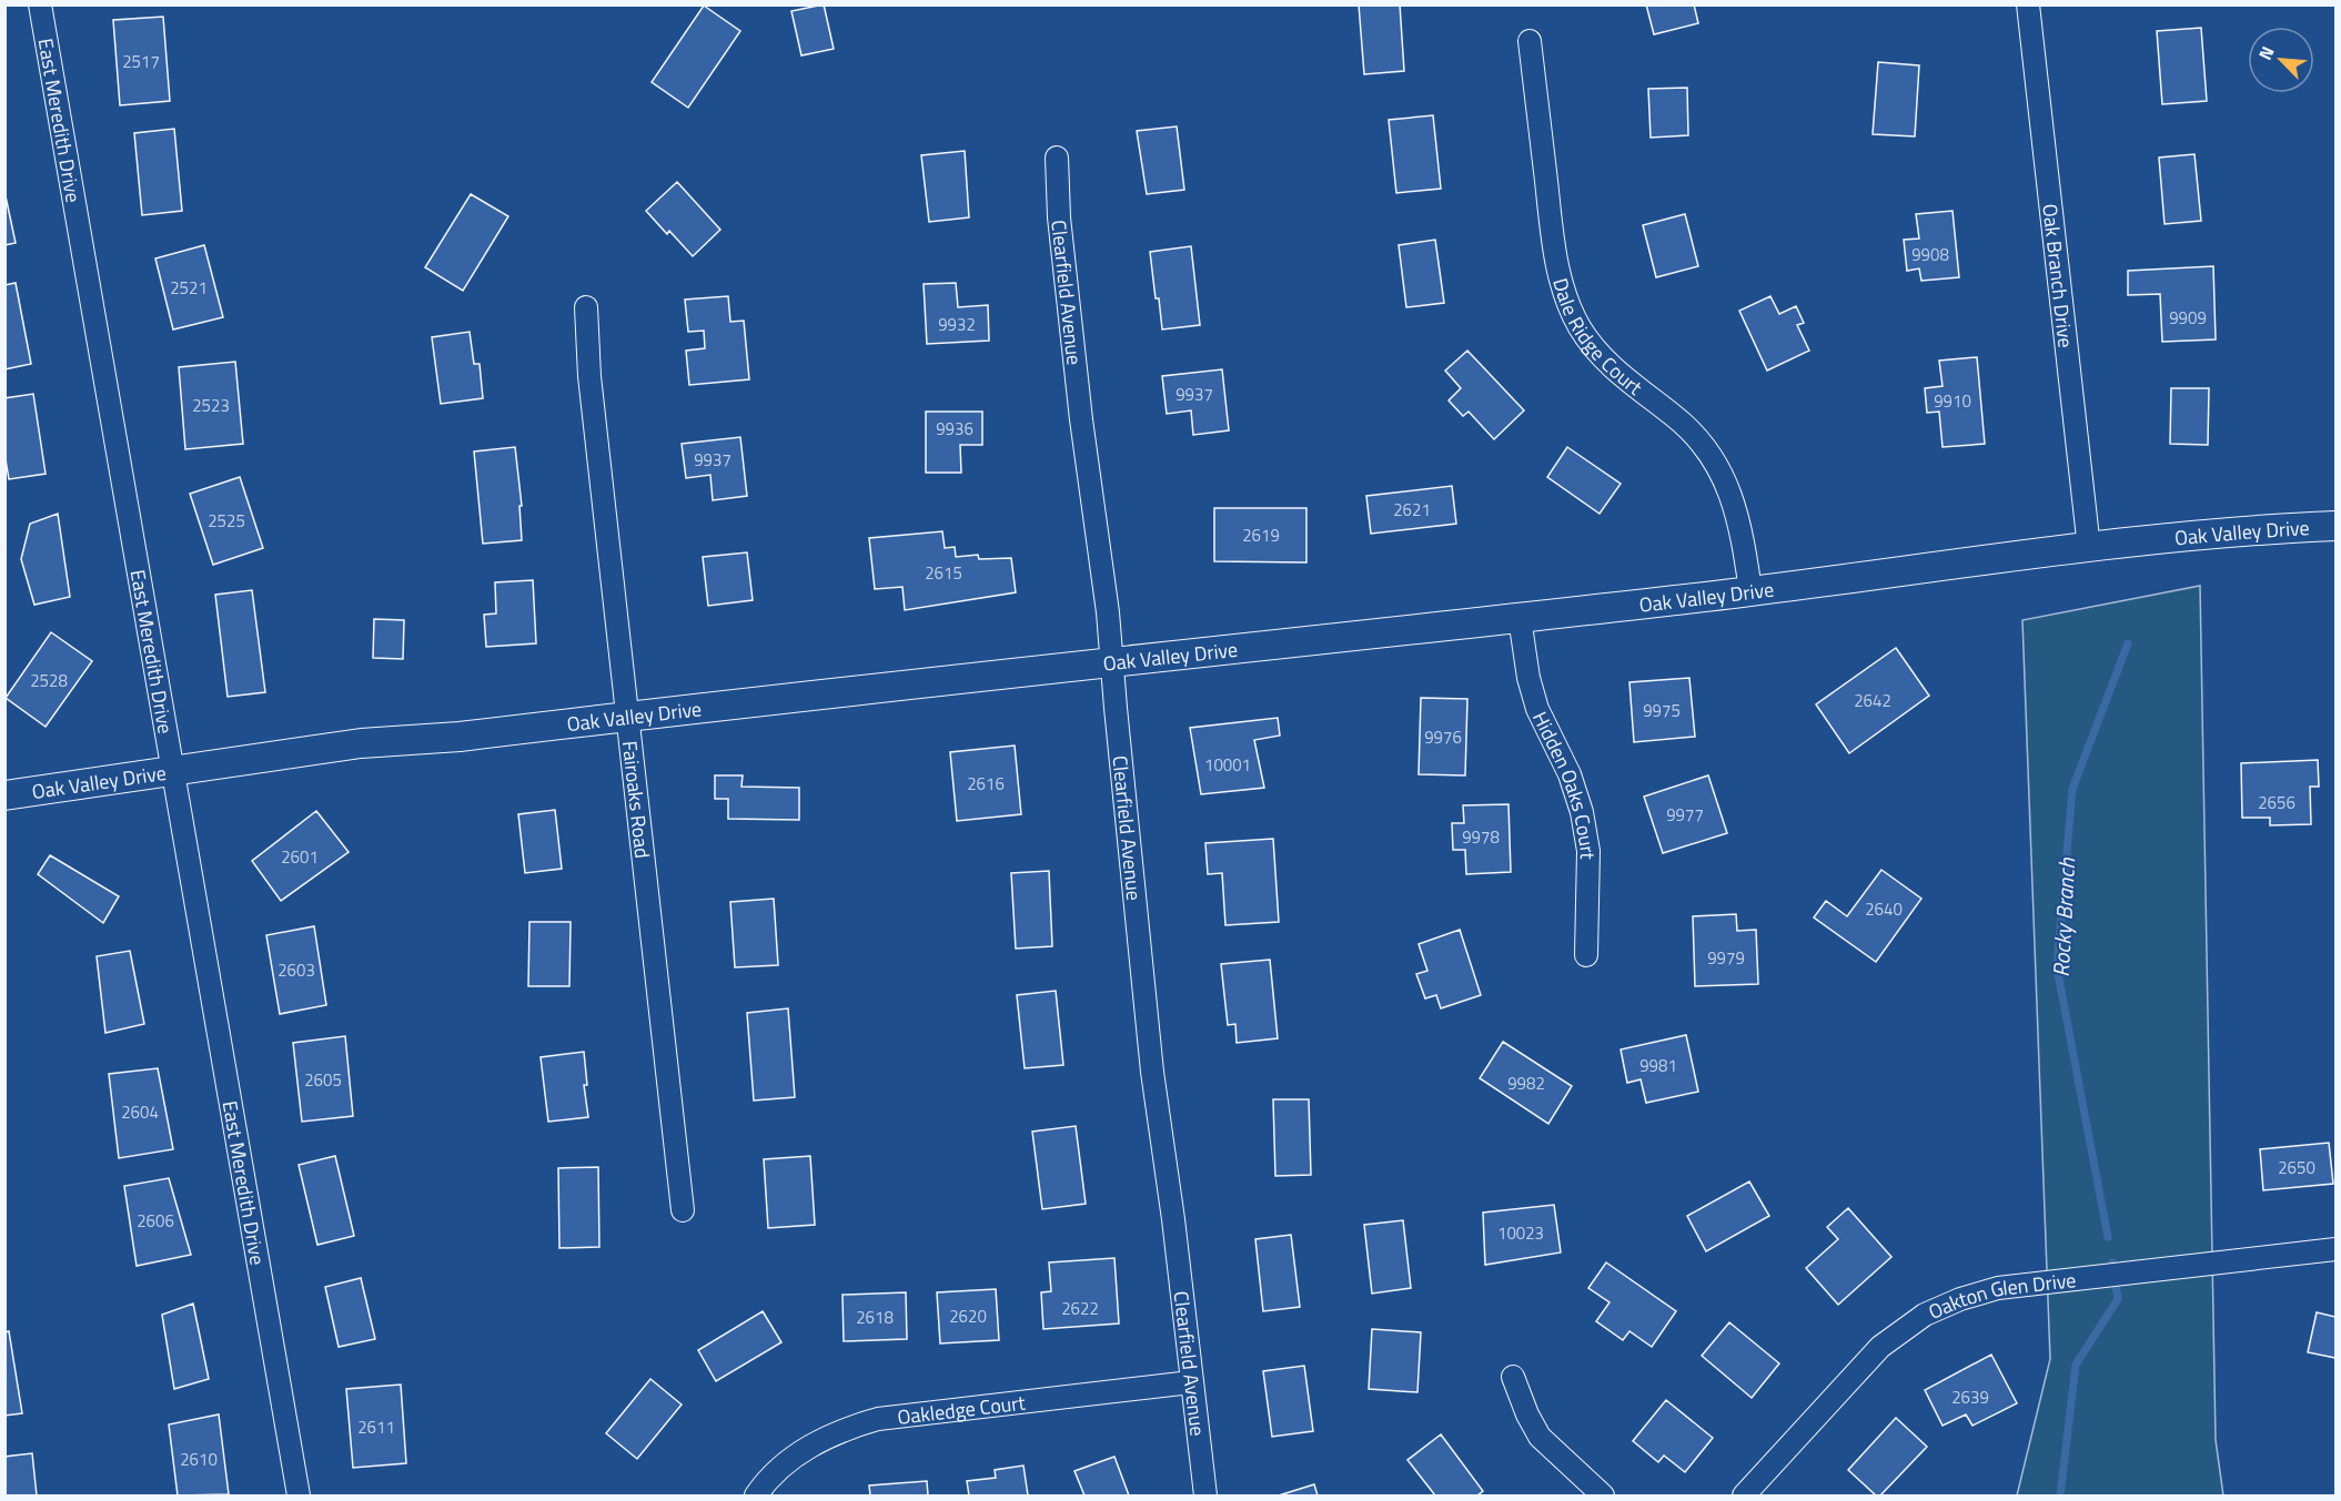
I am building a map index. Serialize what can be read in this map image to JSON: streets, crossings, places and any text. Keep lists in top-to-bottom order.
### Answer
{
  "streets": {
    "street": [
      "East Meredith Drive",
      "Oak Branch Drive",
      "Clearfield Avenue",
      "Dale Ridge Court",
      "Oak Valley Drive",
      "Hidden Oaks Court",
      "Fairoaks Road",
      "Oakton Glen Drive",
      "Oakledge Court"
    ]
  },
  "crossings": [
    ["East Meredith Drive", "Oak Valley Drive"],
    ["Oak Branch Drive", "Oak Valley Drive"],
    ["Clearfield Avenue", "Oak Valley Drive"],
    ["Clearfield Avenue", "Oakledge Court"],
    ["Dale Ridge Court", "Oak Valley Drive"],
    ["Oak Valley Drive", "Hidden Oaks Court"],
    ["Oak Valley Drive", "Fairoaks Road"]
  ],
  "water": ["Rocky Branch"],
  "house_numbers": [
    "2517",
    "9908",
    "2521",
    "9909",
    "9932",
    "9937",
    "9910",
    "2523",
    "9936",
    "9937",
    "2621",
    "2525",
    "2619",
    "2615",
    "2528",
    "2642",
    "9975",
    "9976",
    "10001",
    "2616",
    "2656",
    "9977",
    "9978",
    "2601",
    "2640",
    "9979",
    "2603",
    "9981",
    "2605",
    "9982",
    "2604",
    "2650",
    "2606",
    "10023",
    "2622",
    "2620",
    "2618",
    "2639",
    "2611",
    "2610"
  ],
  "north": "top left"
}
